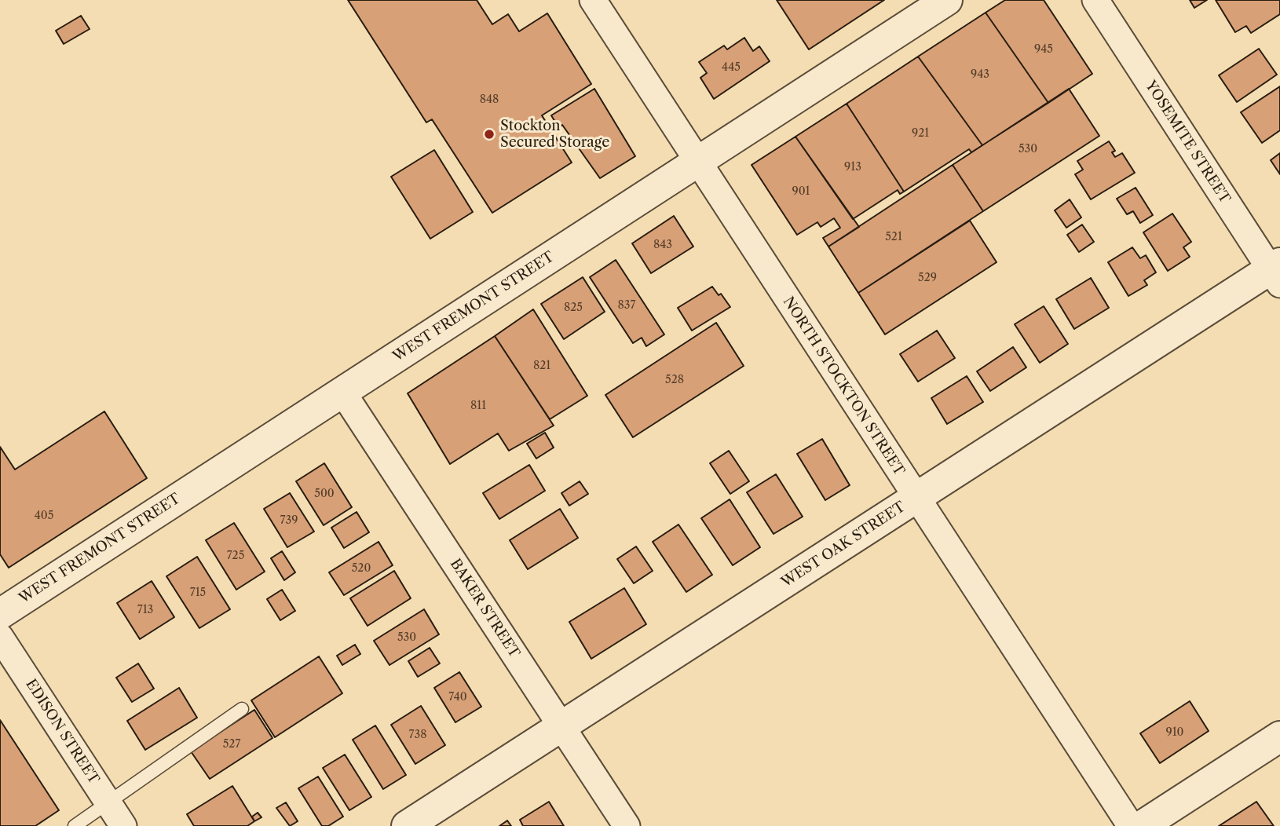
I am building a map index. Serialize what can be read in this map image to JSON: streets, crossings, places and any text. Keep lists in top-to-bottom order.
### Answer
{
  "streets": {
    "street": [
      "YOSEMITE STREET",
      "WEST FREMONT STREET",
      "NORTH STOCKTON STREET",
      "WEST OAK STREET",
      "BAKER STREET",
      "EDISON STREET"
    ]
  },
  "crossings": [
    ["YOSEMITE STREET", "WEST OAK STREET"],
    ["WEST FREMONT STREET", "NORTH STOCKTON STREET"],
    ["WEST FREMONT STREET", "BAKER STREET"],
    ["NORTH STOCKTON STREET", "WEST OAK STREET"],
    ["WEST OAK STREET", "BAKER STREET"]
  ],
  "places": ["Stockton Secured Storage"],
  "house_numbers": [
    "945",
    "445",
    "943",
    "848",
    "921",
    "530",
    "913",
    "901",
    "521",
    "843",
    "529",
    "837",
    "825",
    "821",
    "528",
    "811",
    "500",
    "405",
    "739",
    "725",
    "520",
    "715",
    "713",
    "530",
    "740",
    "910",
    "738",
    "527"
  ]
}
